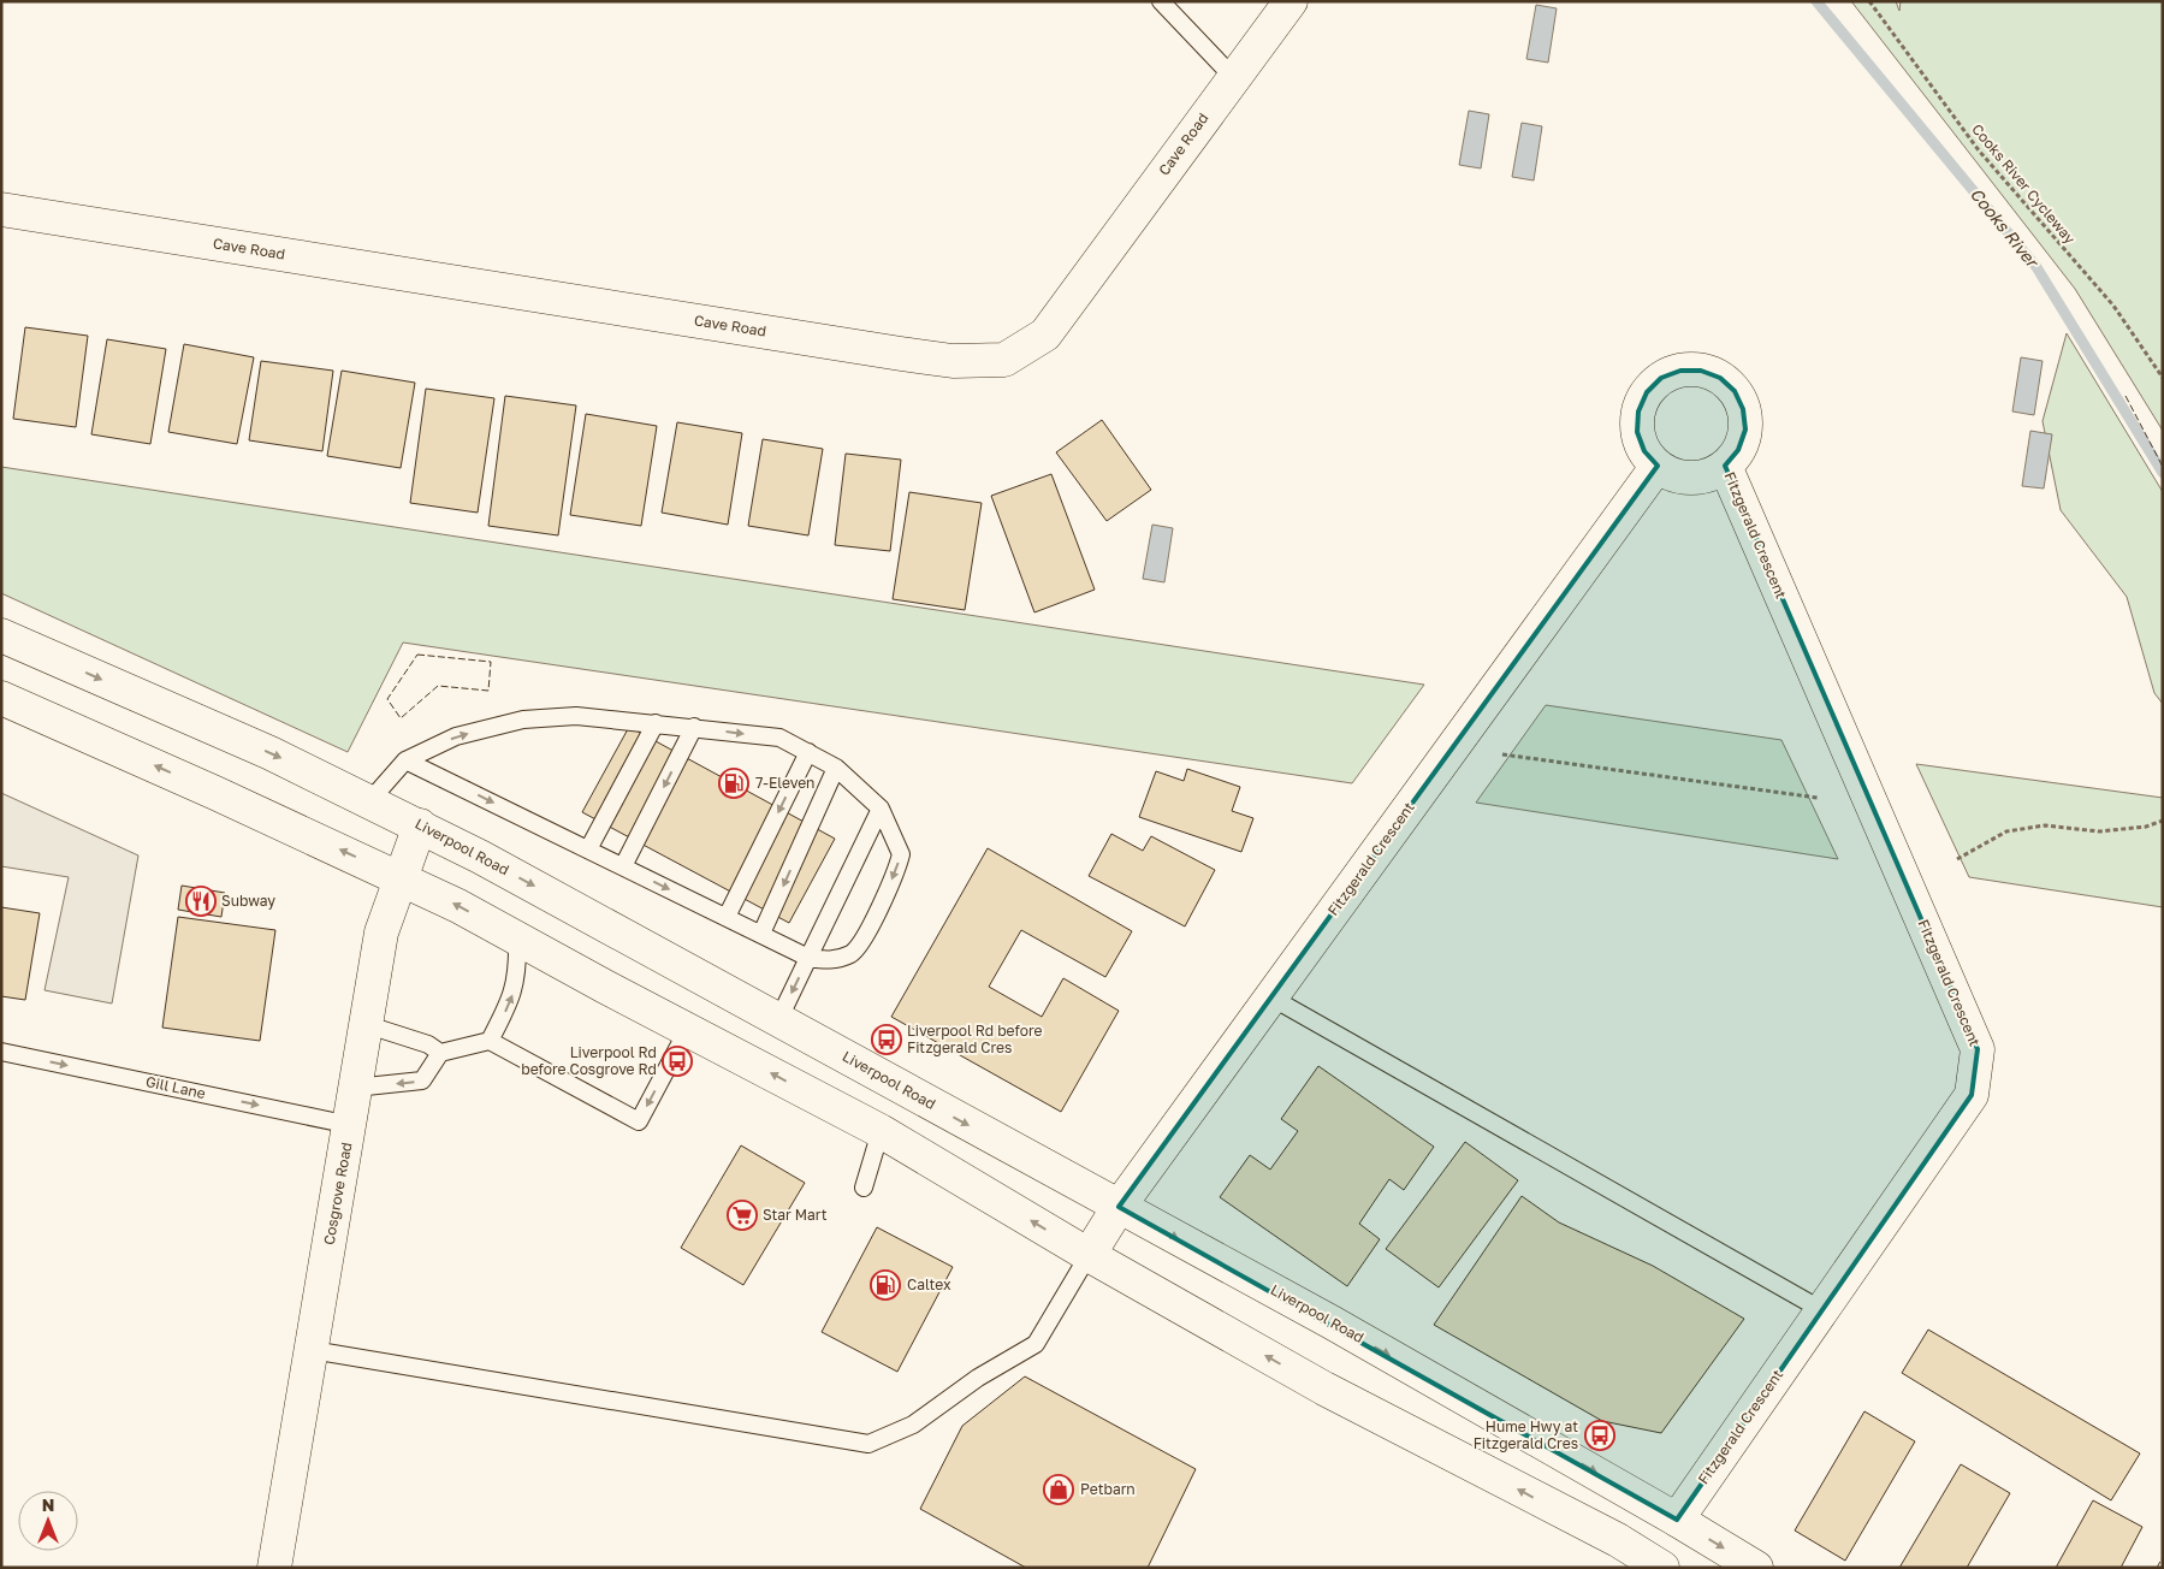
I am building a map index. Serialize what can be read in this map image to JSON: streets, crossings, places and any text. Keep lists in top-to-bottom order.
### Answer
{
  "streets": {
    "main road": [
      "Cave Road",
      "Fitzgerald Crescent",
      "Liverpool Road",
      "Cosgrove Road"
    ],
    "lane": ["Gill Lane"],
    "path": ["Cooks River Cycleway"]
  },
  "crossings": [
    ["Fitzgerald Crescent", "Liverpool Road"],
    ["Liverpool Road", "Cosgrove Road"],
    ["Gill Lane", "Cosgrove Road"]
  ],
  "one_way": ["Gill Lane"],
  "water": ["Cooks River"],
  "places": {
    "fuel station": ["7-Eleven", "Caltex"],
    "restaurant": ["Subway"],
    "bus stop": ["Liverpool Rd before Fitzgerald Cres", "Liverpool Rd before Cosgrove Rd", "Hume Hwy at Fitzgerald Cres"],
    "supermarket": ["Star Mart"],
    "shop": ["Petbarn"]
  },
  "north": "top"
}
